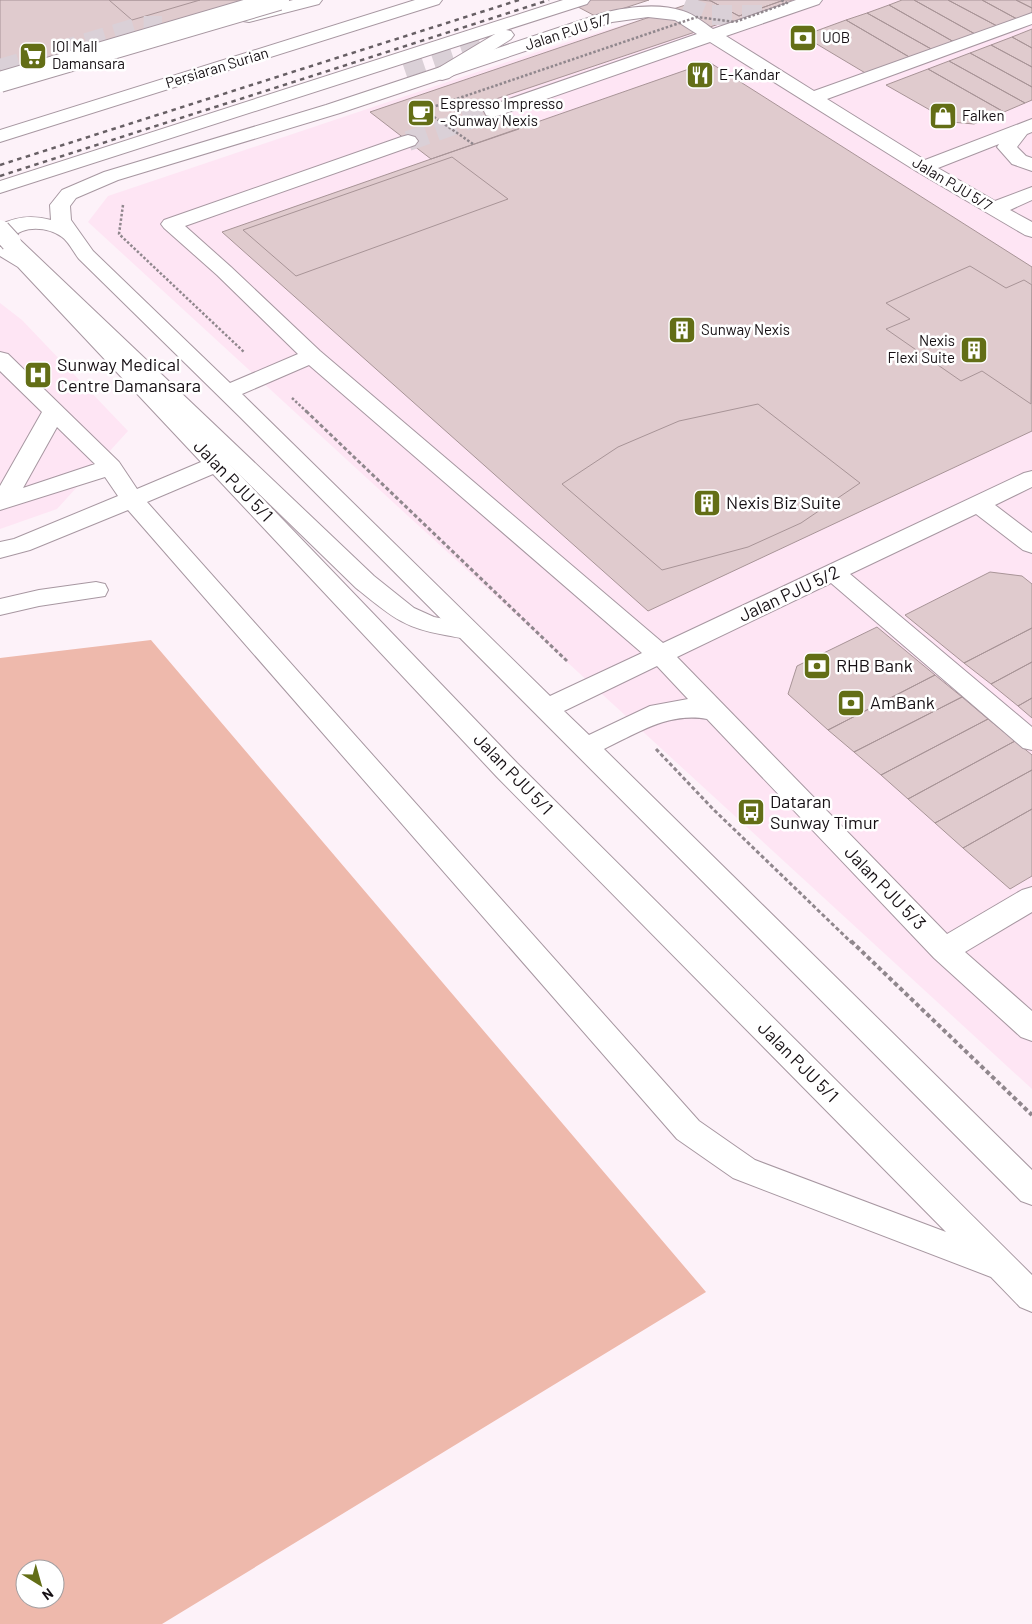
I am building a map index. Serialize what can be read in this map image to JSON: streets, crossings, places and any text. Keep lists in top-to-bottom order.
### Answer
{
  "streets": {
    "street": [
      "Jalan PJU 5/7",
      "Persiaran Surian",
      "Jalan PJU 5/1",
      "Jalan PJU 5/2",
      "Jalan PJU 5/3"
    ]
  },
  "crossings": [
    ["Jalan PJU 5/2", "Jalan PJU 5/3"]
  ],
  "places": {
    "bank": ["UOB", "RHB Bank", "AmBank"],
    "supermarket": ["IOI Mall Damansara"],
    "restaurant": ["E-Kandar"],
    "cafe": ["Espresso Impresso - Sunway Nexis"],
    "shop": ["Falken"],
    "building": ["Sunway Nexis", "Nexis Flexi Suite", "Nexis Biz Suite"],
    "hospital": ["Sunway Medical Centre Damansara"],
    "bus stop": ["Dataran Sunway Timur"]
  },
  "north": "bottom right"
}
